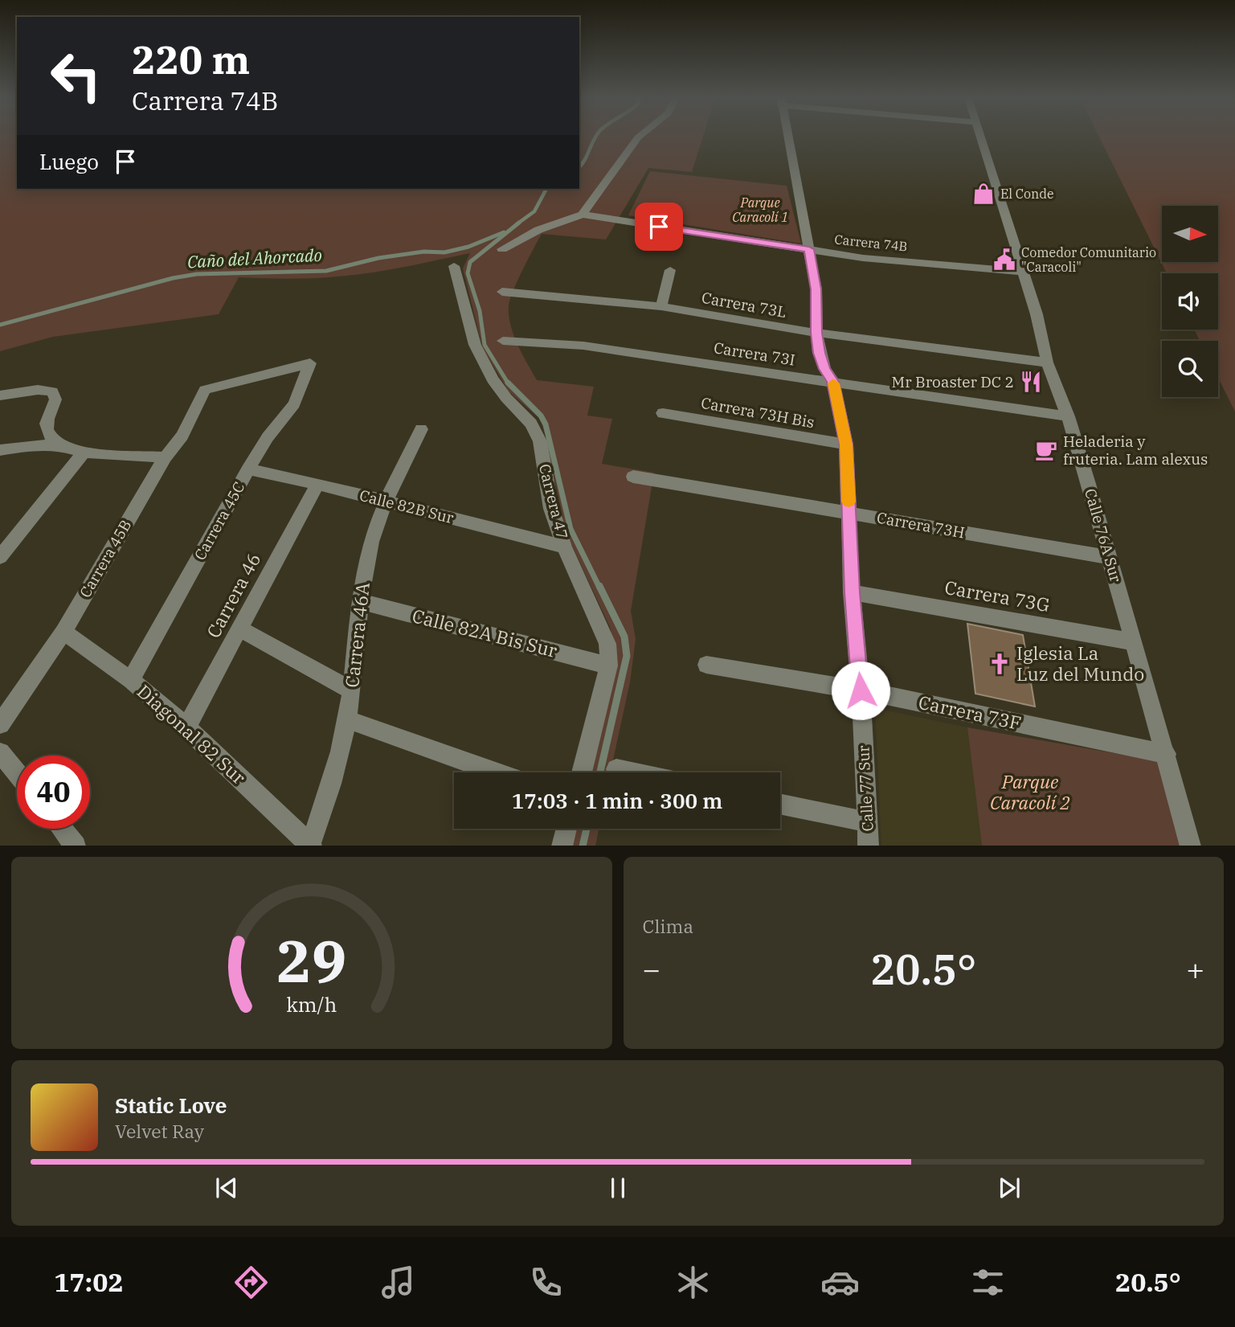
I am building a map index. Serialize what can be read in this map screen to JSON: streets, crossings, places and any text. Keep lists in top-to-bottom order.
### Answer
{
  "streets": {
    "street": [
      "Carrera 74B",
      "Carrera 73L",
      "Carrera 73I",
      "Carrera 73H Bis",
      "Carrera 47",
      "Calle 82B Sur",
      "Carrera 45C",
      "Carrera 73H",
      "Calle 76A Sur",
      "Carrera 45B",
      "Carrera 46",
      "Carrera 73G",
      "Calle 82A Bis Sur",
      "Carrera 46A",
      "Carrera 73F",
      "Diagonal 82 Sur",
      "Calle 77 Sur"
    ]
  },
  "crossings": [
    ["Carrera 74B", "Calle 76A Sur"],
    ["Carrera 74B", "Calle 77 Sur"],
    ["Carrera 73L", "Calle 76A Sur"],
    ["Carrera 73L", "Calle 77 Sur"],
    ["Carrera 73I", "Calle 76A Sur"],
    ["Carrera 73I", "Calle 77 Sur"],
    ["Carrera 73H Bis", "Calle 77 Sur"],
    ["Carrera 47", "Calle 82B Sur"],
    ["Carrera 47", "Calle 82A Bis Sur"],
    ["Calle 82B Sur", "Carrera 45C"],
    ["Calle 82B Sur", "Carrera 46"],
    ["Calle 82B Sur", "Carrera 46A"],
    ["Carrera 45C", "Carrera 45B"],
    ["Carrera 45C", "Diagonal 82 Sur"],
    ["Carrera 73H", "Calle 76A Sur"],
    ["Carrera 73H", "Calle 77 Sur"],
    ["Calle 76A Sur", "Carrera 73G"],
    ["Calle 76A Sur", "Carrera 73F"],
    ["Carrera 45B", "Diagonal 82 Sur"],
    ["Carrera 46", "Diagonal 82 Sur"],
    ["Carrera 73G", "Calle 77 Sur"],
    ["Calle 82A Bis Sur", "Carrera 46A"],
    ["Carrera 46A", "Diagonal 82 Sur"],
    ["Carrera 73F", "Calle 77 Sur"]
  ],
  "water": ["Caño del Ahorcado"],
  "parks": ["Parque Caracolí 1", "Parque Caracolí 2"],
  "places": {
    "shop": ["El Conde"],
    "public building": ["Comedor Comunitario \"Caracoli\""],
    "restaurant": ["Mr Broaster DC 2"],
    "cafe": ["Heladeria y fruteria. Lam alexus"],
    "church": ["Iglesia La Luz del Mundo"]
  },
  "north": "right",
  "page": {
    "turn": ["220 m", "Carrera 74B"],
    "then": "Luego",
    "limit": "40",
    "trip": "17:03 · 1 min · 300 m",
    "tile": "Clima",
    "heat": ["−", "20.5°", "+"],
    "song": ["Static Love", "Velvet Ray"],
    "tabs": ["17:02", "20.5°"],
    "gauge": ["29", "km/h"]
  }
}
